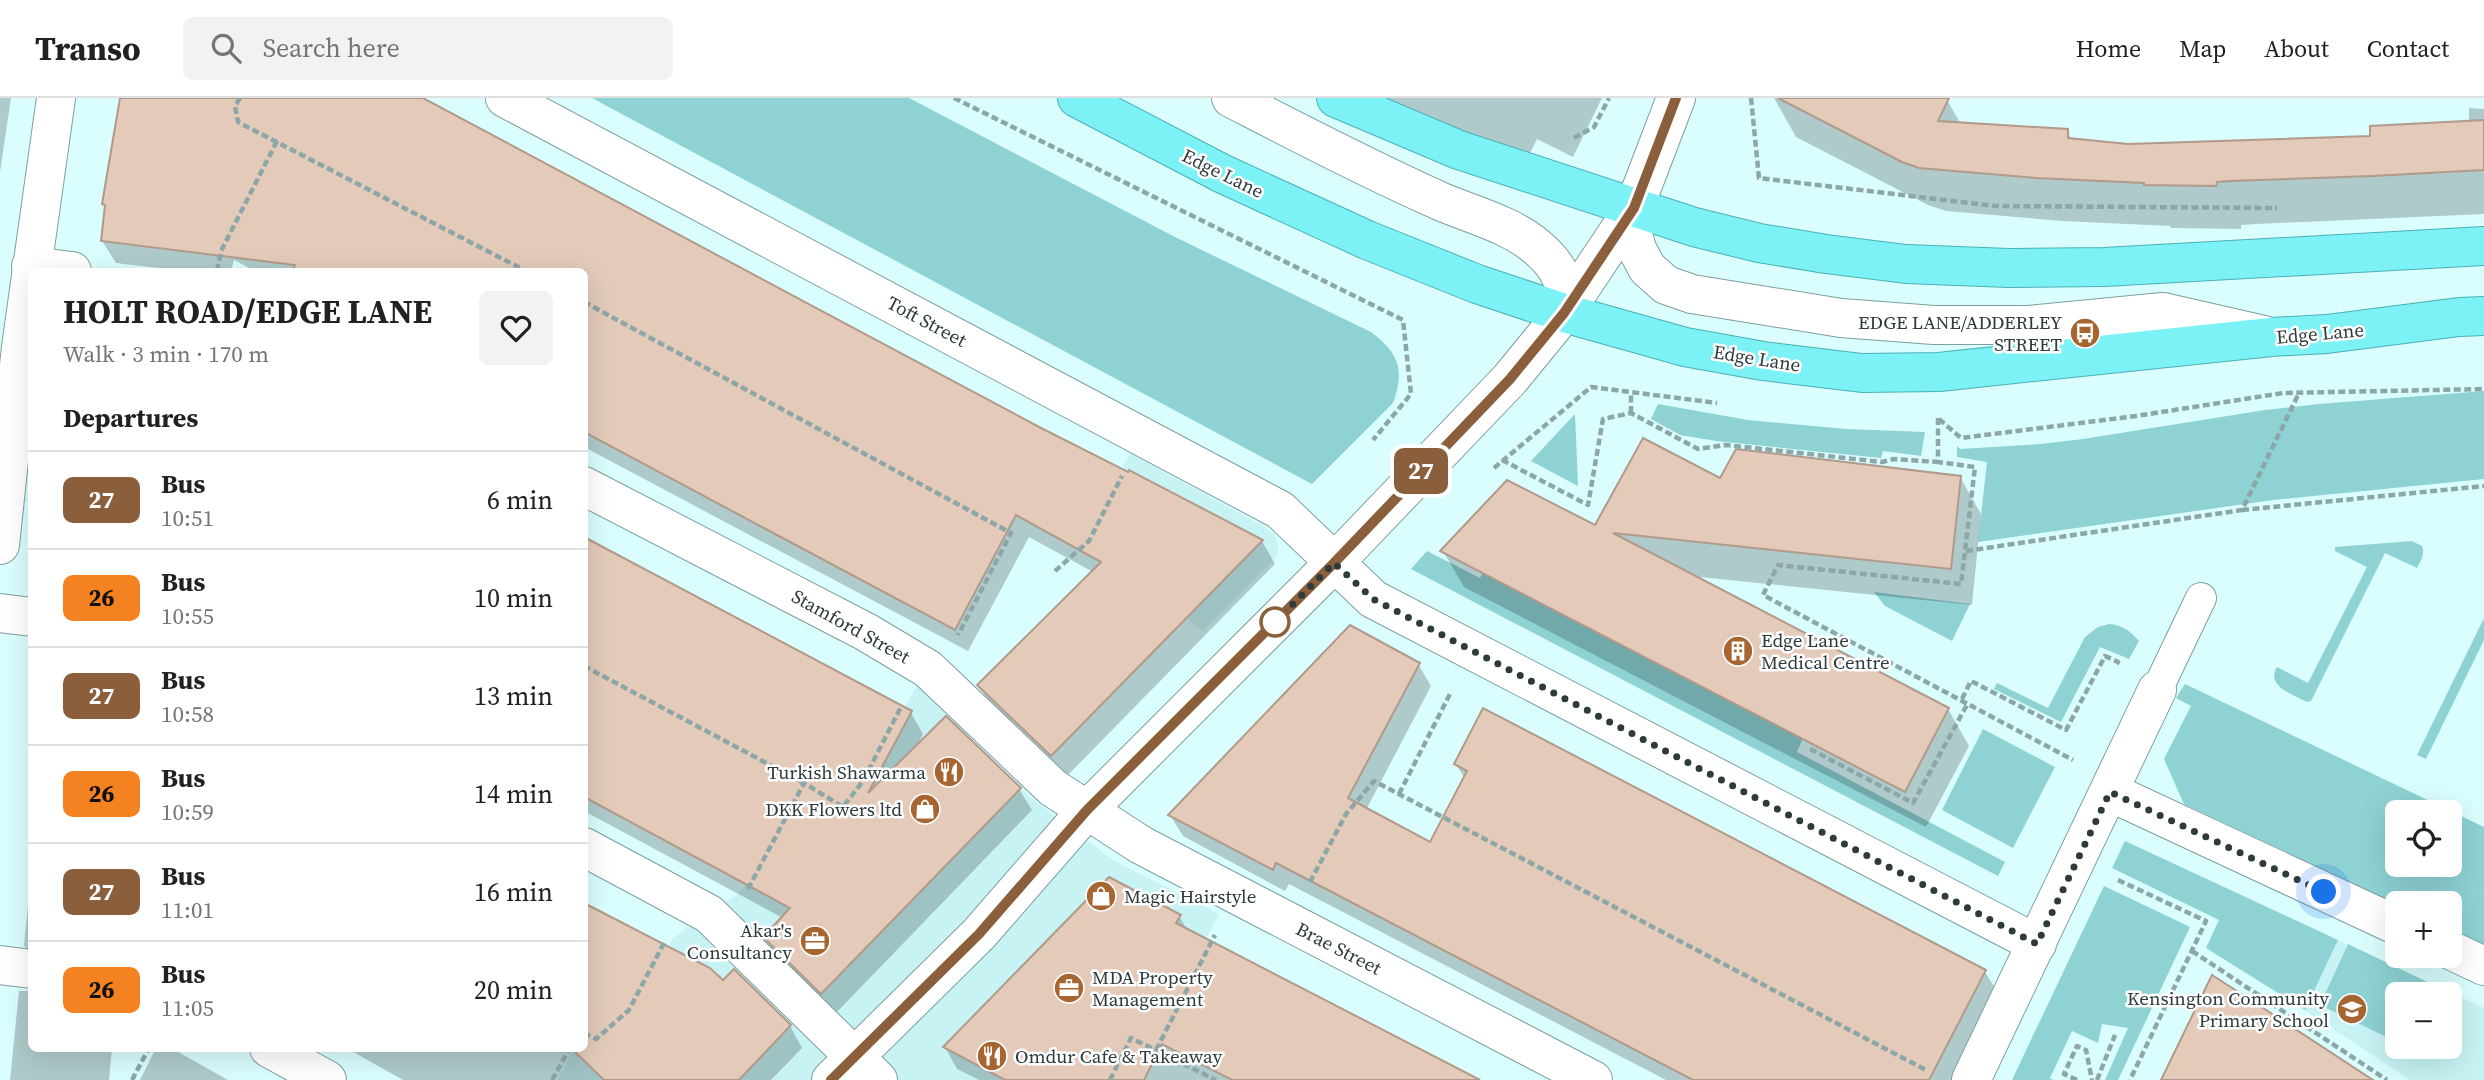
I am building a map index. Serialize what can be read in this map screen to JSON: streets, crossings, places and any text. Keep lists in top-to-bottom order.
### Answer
{
  "streets": {
    "highway": ["Edge Lane"],
    "street": ["Toft Street", "Stamford Street", "Brae Street"]
  },
  "crossings": [
    ["Stamford Street", "Brae Street"]
  ],
  "places": {
    "bus stop": ["EDGE LANE/ADDERLEY STREET"],
    "building": ["Edge Lane Medical Centre"],
    "restaurant": ["Turkish Shawarma", "Omdur Cafe & Takeaway"],
    "shop": ["DKK Flowers ltd", "Magic Hairstyle"],
    "office": ["Akar's Consultancy", "MDA Property Management"],
    "school or university": ["Kensington Community Primary School"]
  },
  "lines": ["bus line 27"],
  "page": {
    "header": "Transo",
    "search": "Search here",
    "nav": [
      "Home",
      "Map",
      "About",
      "Contact"
    ],
    "on_map": "27",
    "heading": [
      ["HOLT ROAD/EDGE LANE", "Walk · 3 min · 170 m"],
      "Departures"
    ],
    "list": [
      {
        "mark": "27",
        "name": "Bus",
        "note": "10:51",
        "value": "6 min"
      },
      {
        "mark": "26",
        "name": "Bus",
        "note": "10:55",
        "value": "10 min"
      },
      {
        "mark": "27",
        "name": "Bus",
        "note": "10:58",
        "value": "13 min"
      },
      {
        "mark": "26",
        "name": "Bus",
        "note": "10:59",
        "value": "14 min"
      },
      {
        "mark": "27",
        "name": "Bus",
        "note": "11:01",
        "value": "16 min"
      },
      {
        "mark": "26",
        "name": "Bus",
        "note": "11:05",
        "value": "20 min"
      }
    ],
    "map_buttons": ["+", "−"]
  }
}
